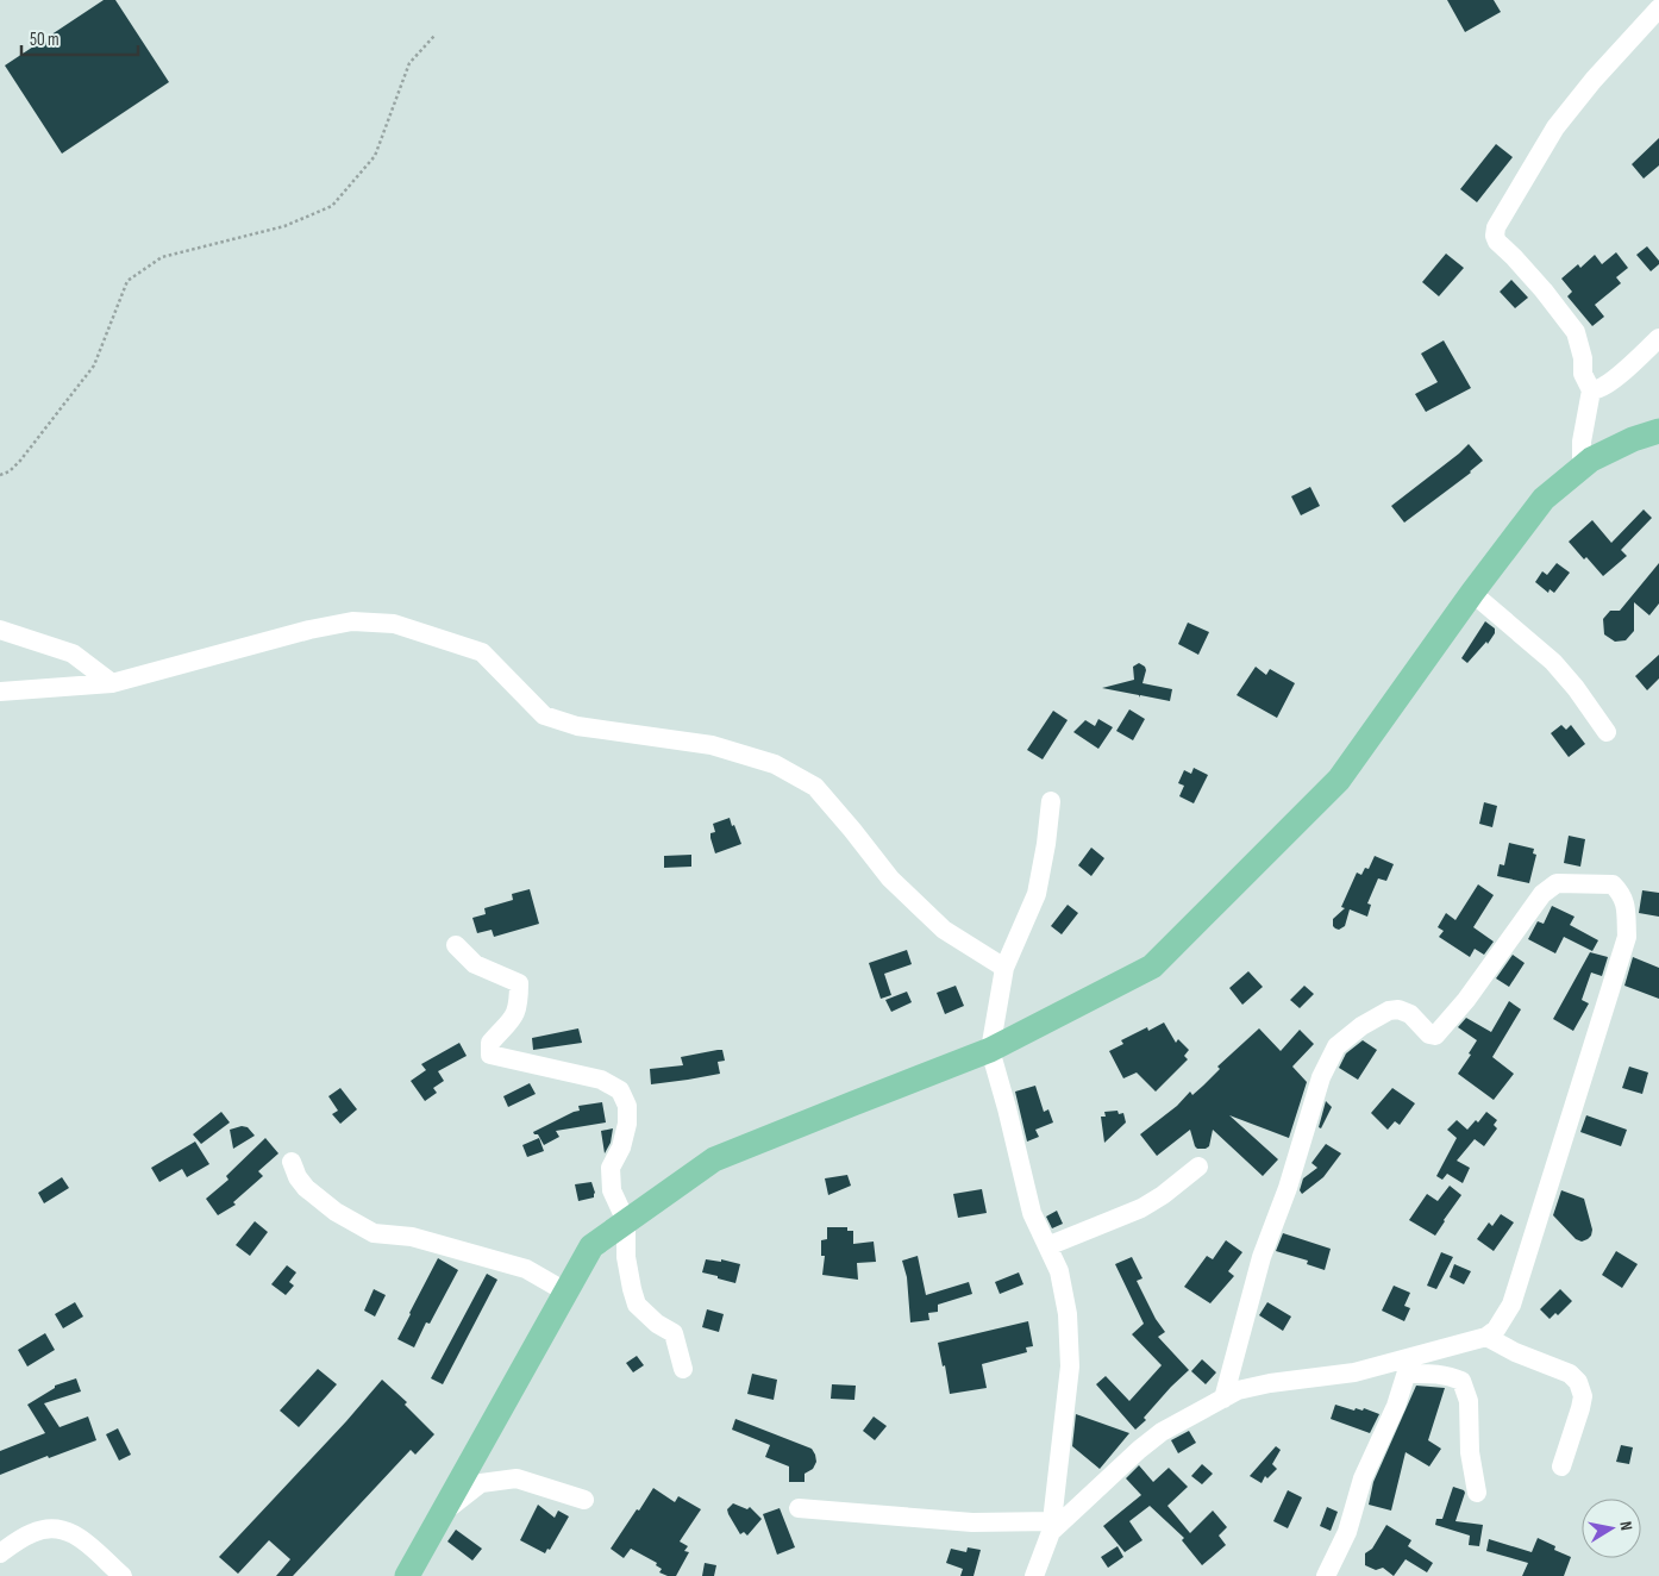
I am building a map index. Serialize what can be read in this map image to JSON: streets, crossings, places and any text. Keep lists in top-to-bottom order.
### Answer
{
  "scale_bar": "50 m",
  "north": "right"
}
